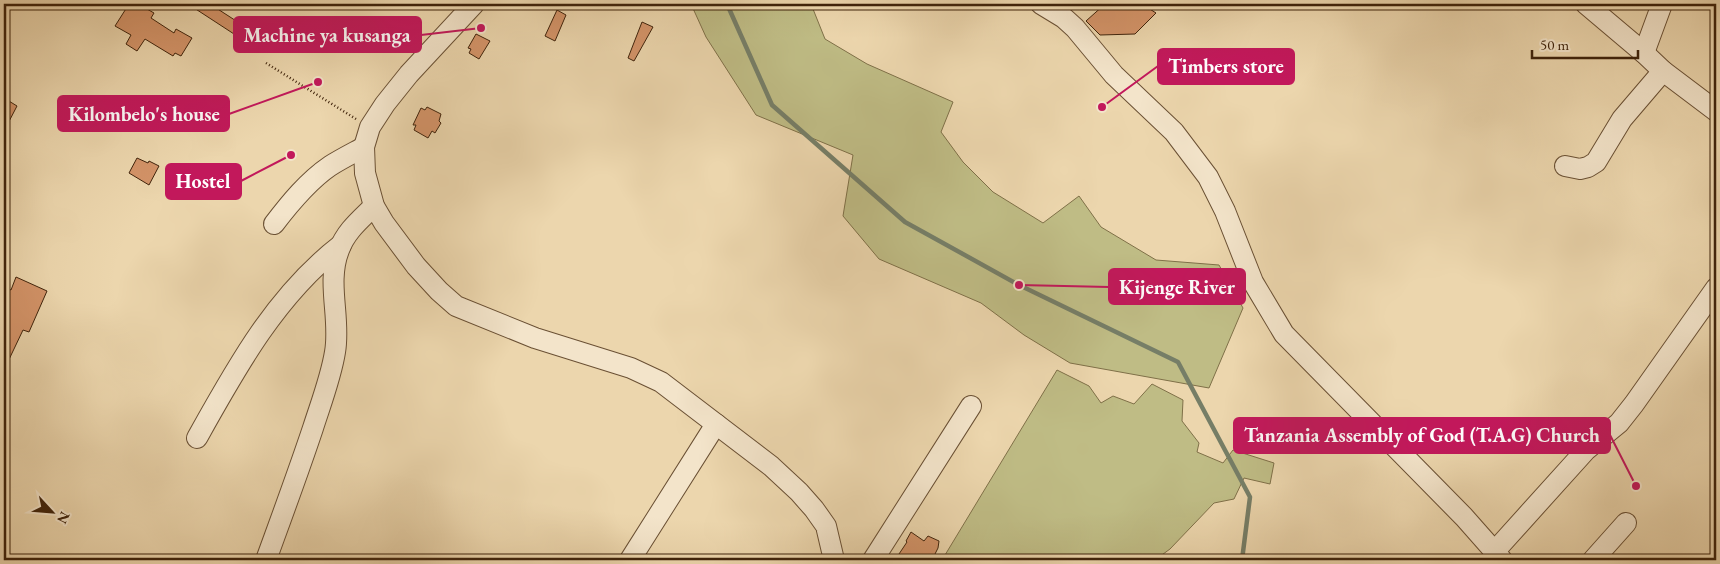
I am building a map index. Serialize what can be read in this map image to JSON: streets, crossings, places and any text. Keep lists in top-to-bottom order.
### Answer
{
  "places": [
    "Machine ya kusanga",
    "Kilombelo's house",
    "Timbers store",
    "Hostel",
    "Kijenge River",
    "Tanzania Assembly of God (T.A.G) Church"
  ],
  "scale_bar": "50 m",
  "north": "bottom right"
}
